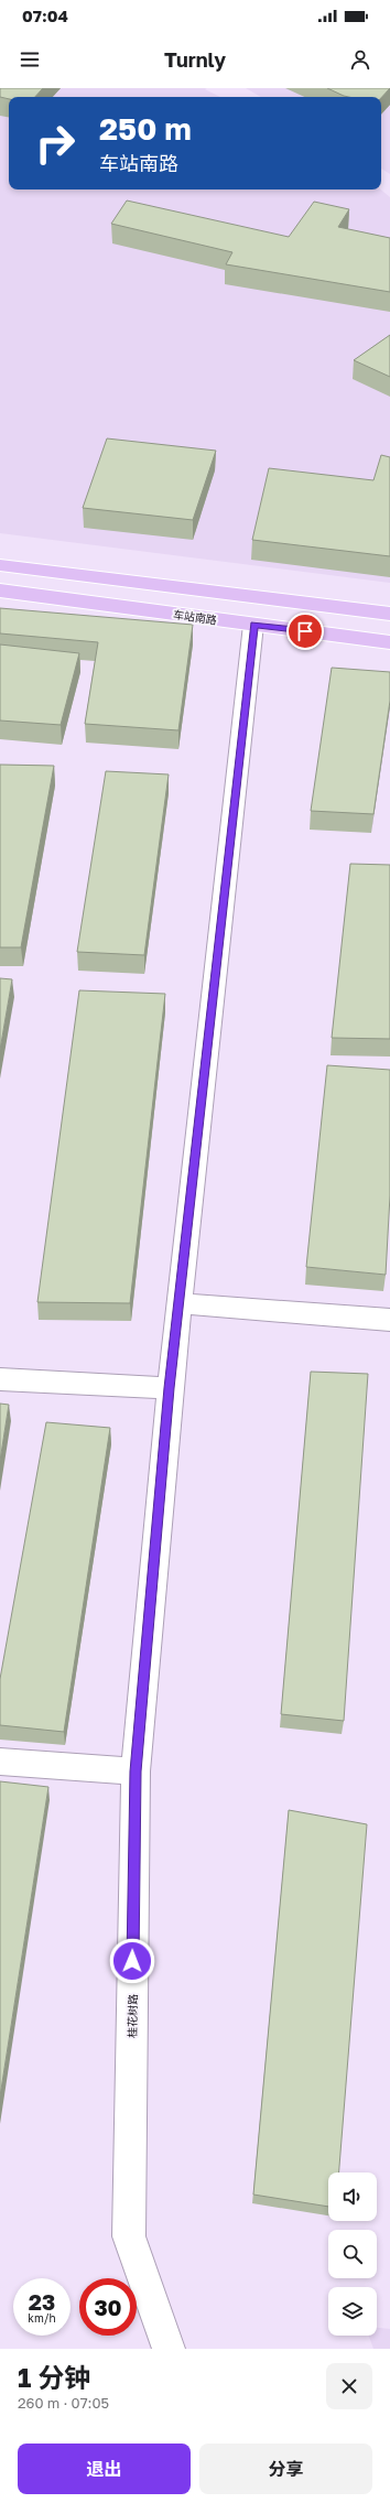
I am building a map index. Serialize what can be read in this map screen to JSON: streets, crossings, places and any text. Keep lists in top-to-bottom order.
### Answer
{
  "streets": {
    "main road": ["车站南路"],
    "street": ["桂花树路"]
  },
  "crossings": [
    ["车站南路", "桂花树路"]
  ],
  "page": {
    "status": "07:04",
    "header": "Turnly",
    "turn": ["250 m", "车站南路"],
    "speed": "23 km/h",
    "limit": "30",
    "heading": ["1 分钟", "260 m · 07:05"],
    "buttons": ["退出", "分享"]
  }
}
